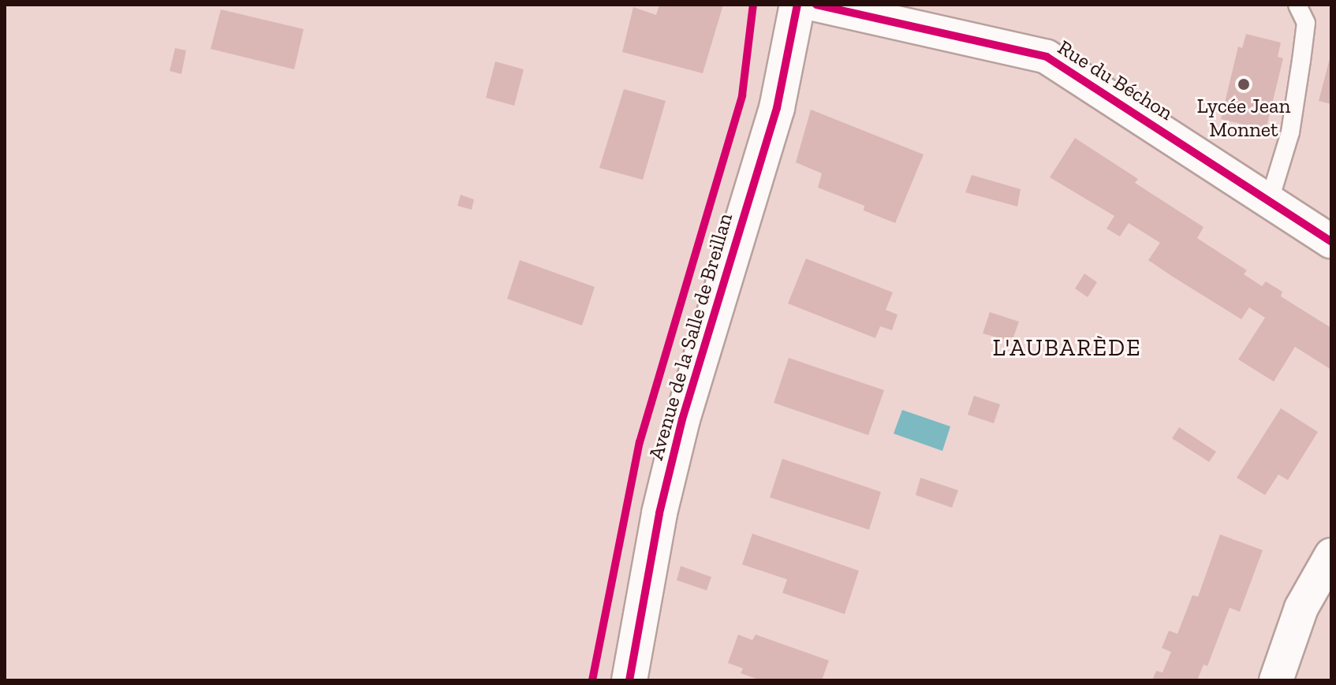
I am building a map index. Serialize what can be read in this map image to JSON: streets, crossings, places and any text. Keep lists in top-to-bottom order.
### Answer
{
  "streets": {
    "street": ["Rue du Béchon", "Avenue de la Salle de Breillan"]
  },
  "districts": ["L'AUBARÈDE"],
  "places": ["Lycée Jean Monnet"]
}
